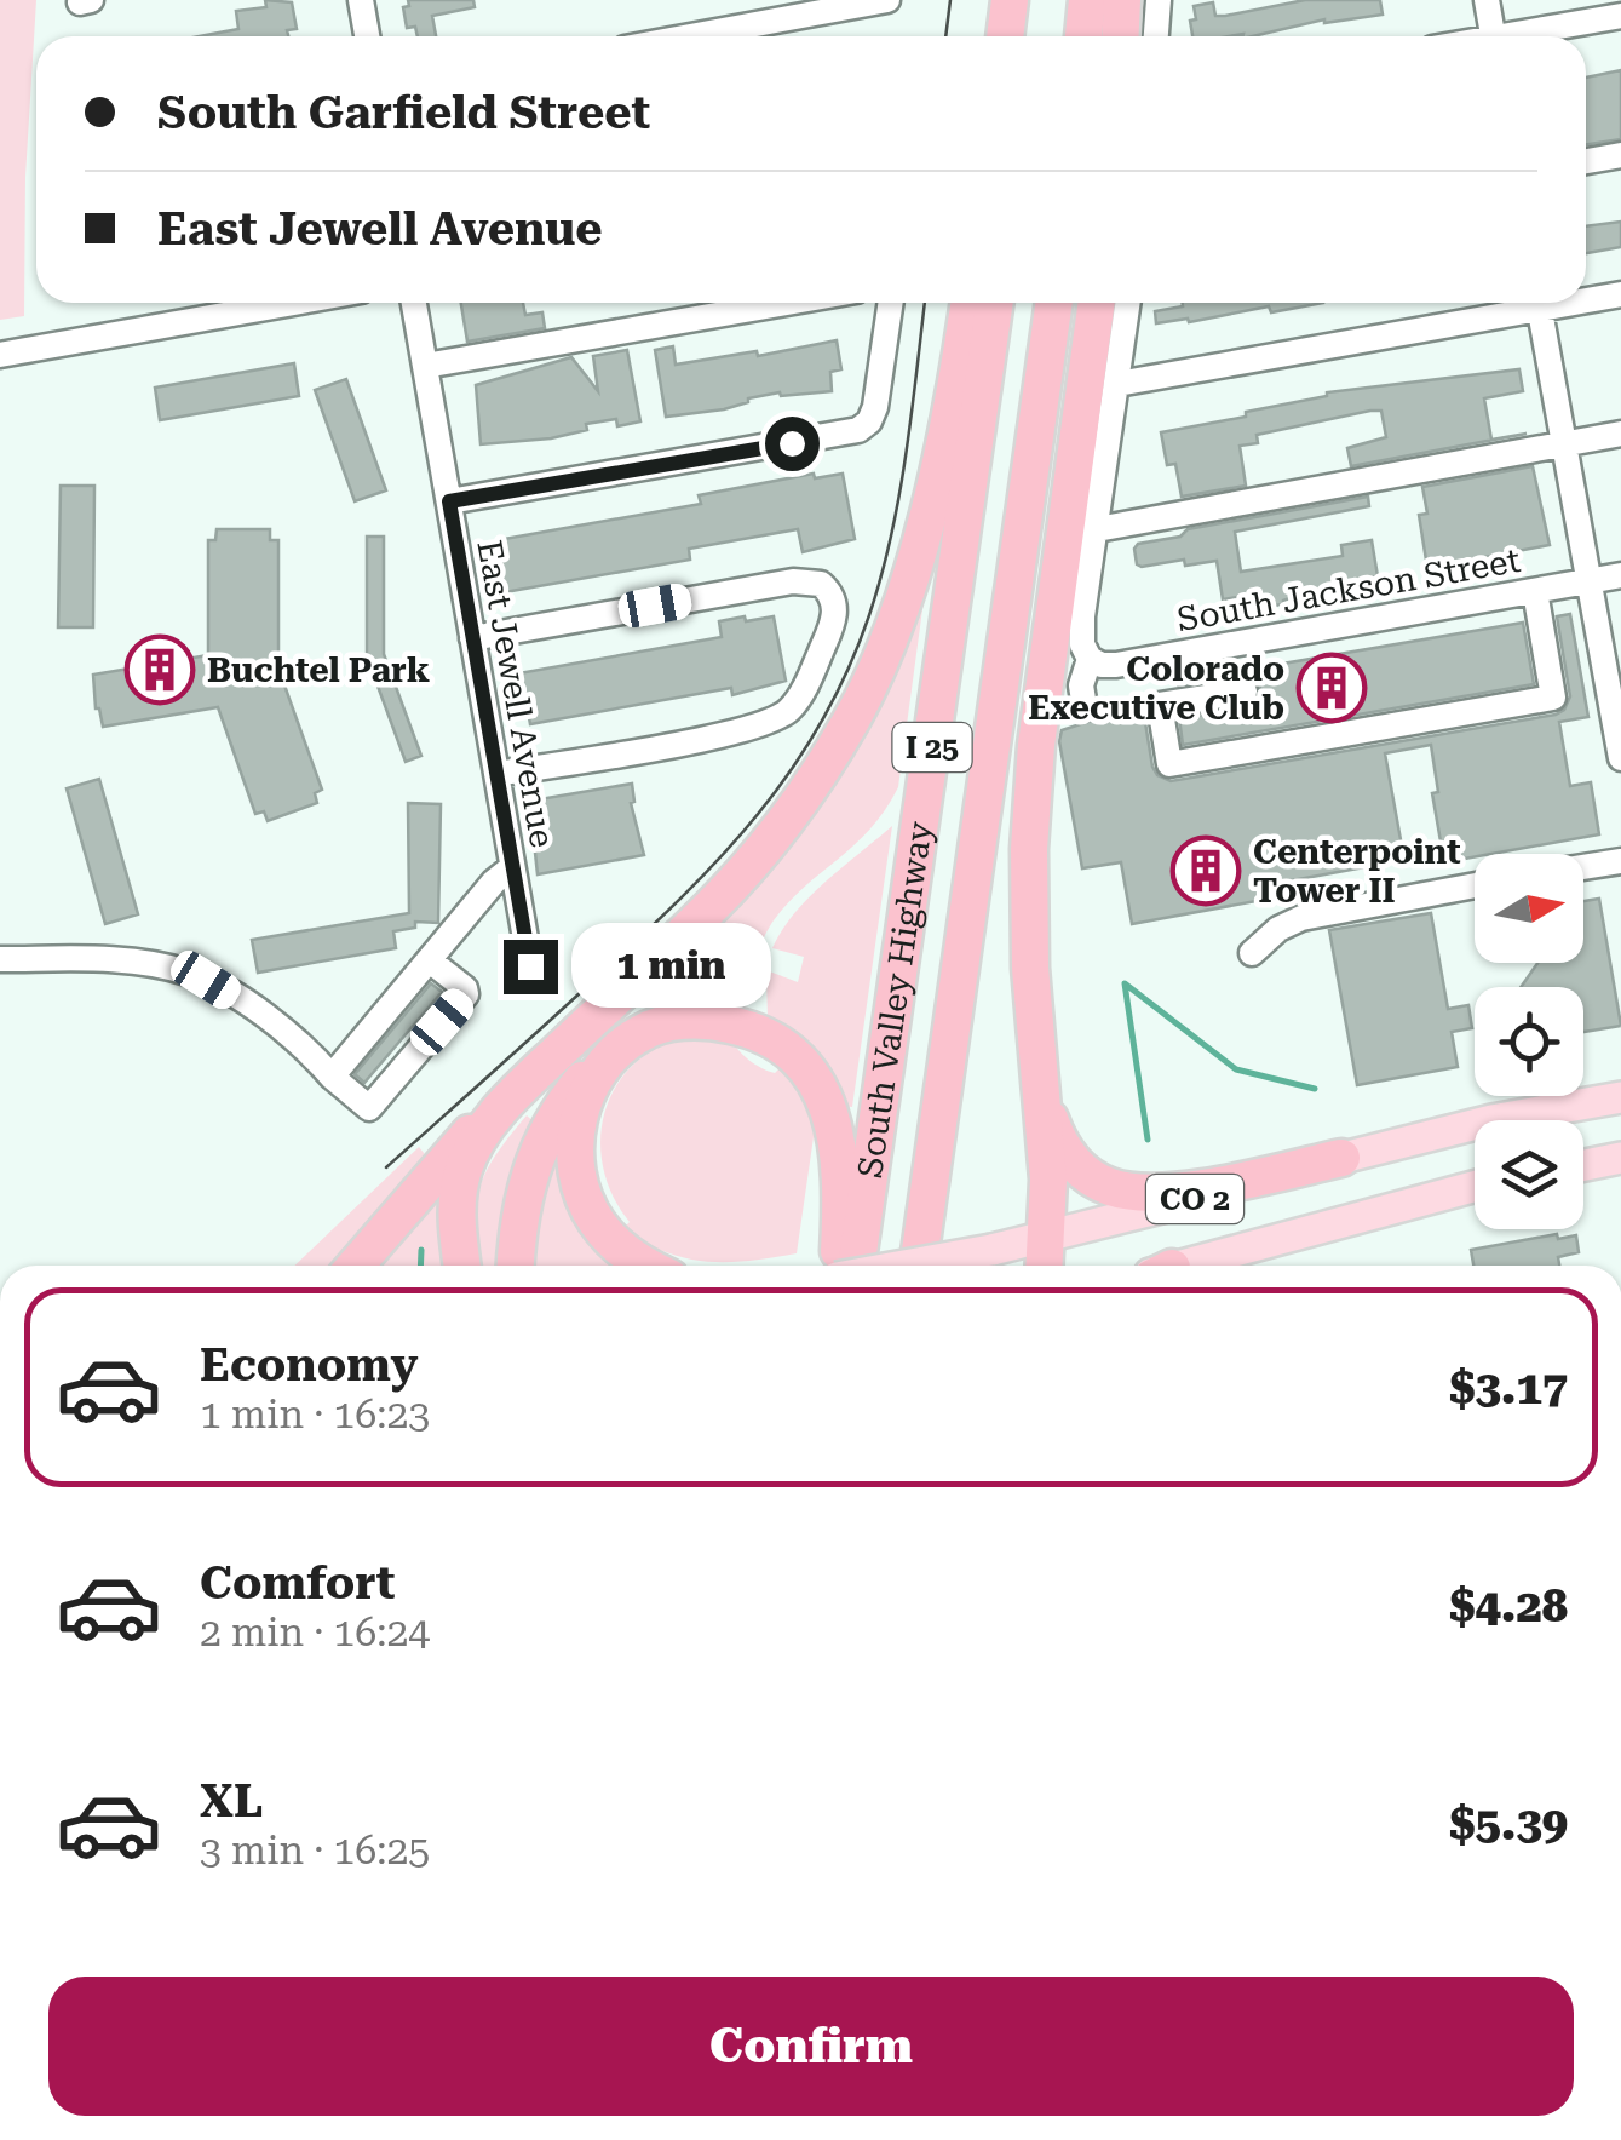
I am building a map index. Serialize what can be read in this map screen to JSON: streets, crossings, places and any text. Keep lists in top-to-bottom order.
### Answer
{
  "streets": {
    "highway": ["I 25", "South Valley Highway"],
    "main road": ["CO 2"],
    "street": ["South Jackson Street", "East Jewell Avenue"]
  },
  "places": {
    "building": ["Buchtel Park", "Colorado Executive Club", "Centerpoint Tower II"]
  },
  "north": "right",
  "page": {
    "banner": ["South Garfield Street", "East Jewell Avenue"],
    "bubble": "1 min",
    "list": [
      {
        "name": "Economy",
        "note": "1 min · 16:23",
        "value": "$3.17"
      },
      {
        "name": "Comfort",
        "note": "2 min · 16:24",
        "value": "$4.28"
      },
      {
        "name": "XL",
        "note": "3 min · 16:25",
        "value": "$5.39"
      }
    ],
    "buttons": "Confirm"
  }
}
